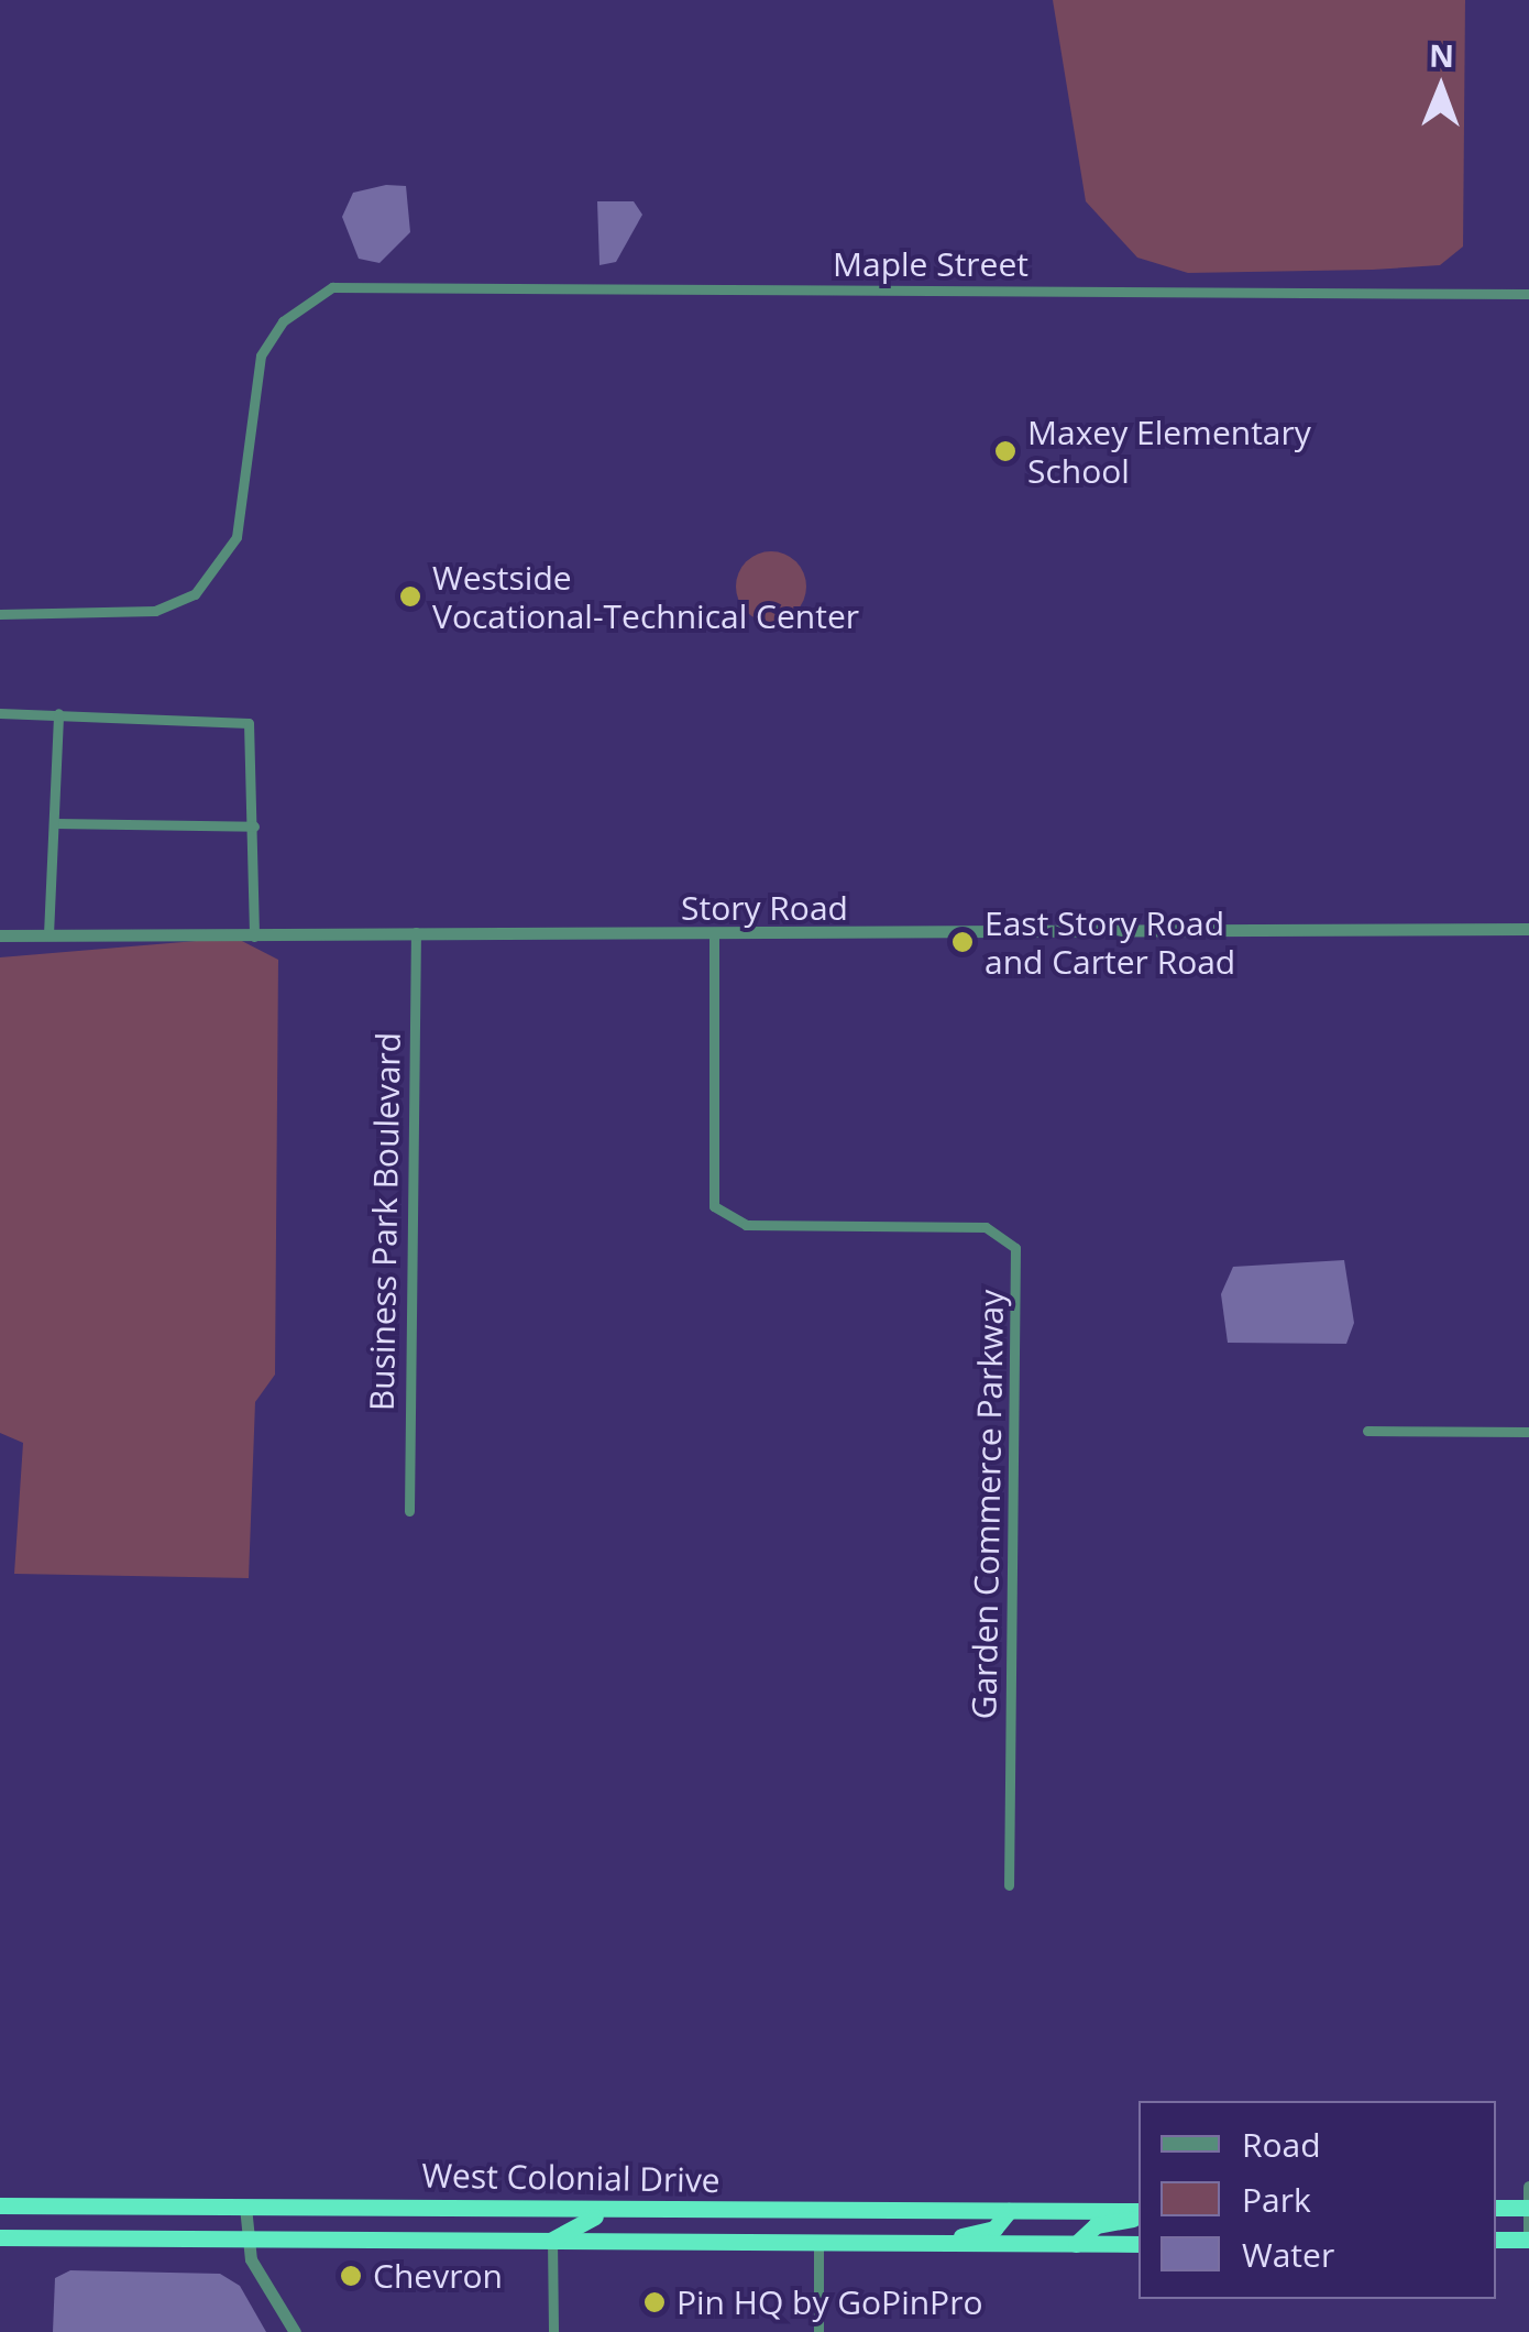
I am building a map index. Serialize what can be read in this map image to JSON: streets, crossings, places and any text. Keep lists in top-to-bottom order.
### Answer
{
  "streets": {
    "highway": ["West Colonial Drive"],
    "street": [
      "Maple Street",
      "Story Road",
      "Business Park Boulevard",
      "Garden Commerce Parkway"
    ]
  },
  "crossings": [
    ["Story Road", "Business Park Boulevard"],
    ["Story Road", "Garden Commerce Parkway"]
  ],
  "places": [
    "Maxey Elementary School",
    "Westside Vocational-Technical Center",
    "East Story Road and Carter Road",
    "Chevron",
    "Pin HQ by GoPinPro"
  ],
  "legend": ["Road", "Park", "Water"],
  "north": "top"
}
